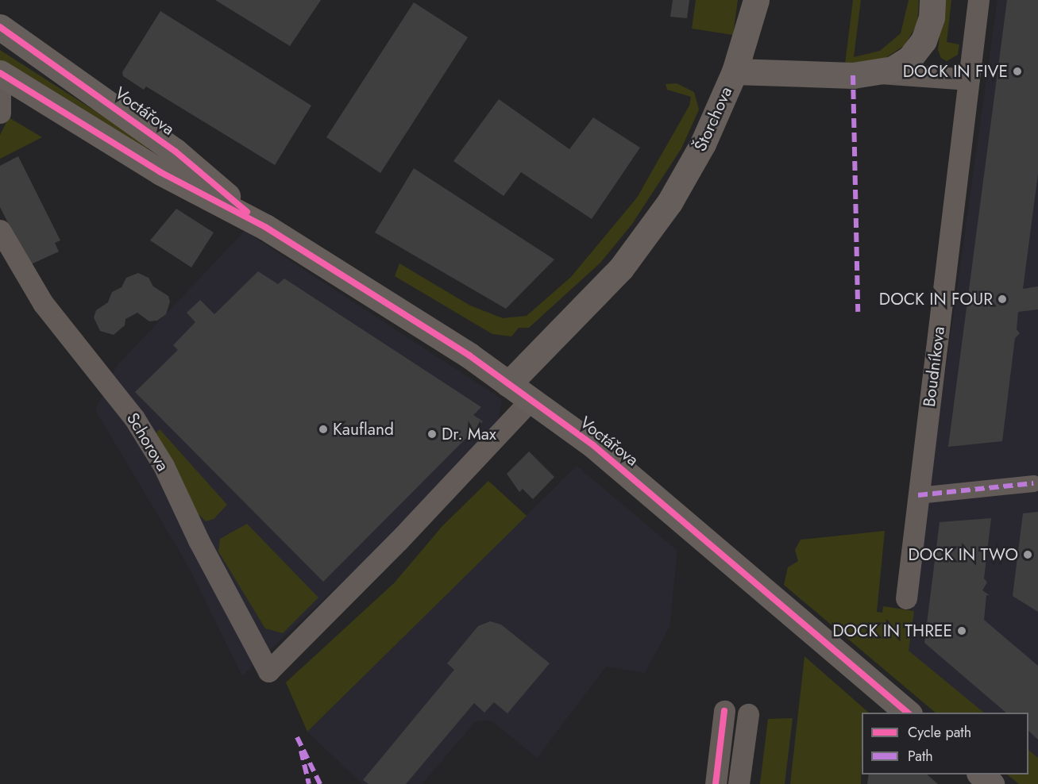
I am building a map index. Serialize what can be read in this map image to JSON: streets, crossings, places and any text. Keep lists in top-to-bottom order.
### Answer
{
  "streets": {
    "main road": ["Voctářova", "Štorchova"],
    "street": ["Boudníkova", "Schorova"]
  },
  "crossings": [
    ["Voctářova", "Štorchova"],
    ["Voctářova", "Schorova"],
    ["Štorchova", "Boudníkova"]
  ],
  "places": [
    "DOCK IN FIVE",
    "DOCK IN FOUR",
    "Kaufland",
    "Dr. Max",
    "DOCK IN TWO",
    "DOCK IN THREE"
  ],
  "legend": ["Cycle path", "Path"]
}
